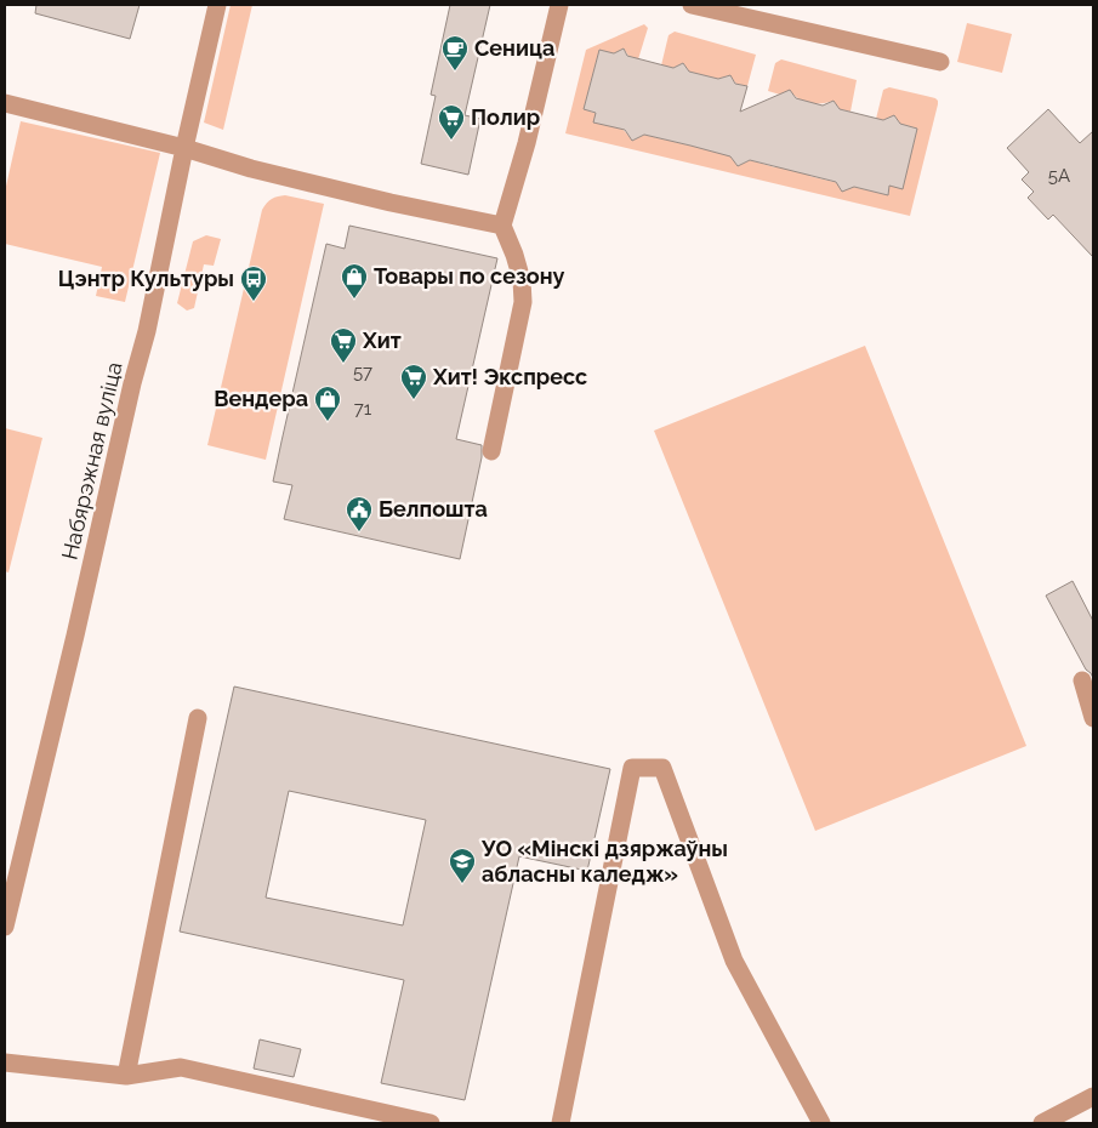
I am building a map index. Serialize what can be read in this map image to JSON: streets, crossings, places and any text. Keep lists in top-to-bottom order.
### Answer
{
  "streets": {
    "street": ["Набярэжная вуліца"]
  },
  "places": {
    "cafe": ["Сеница"],
    "supermarket": ["Полир", "Хит", "Хит! Экспресс"],
    "shop": ["Товары по сезону", "Вендера"],
    "bus stop": ["Цэнтр Культуры"],
    "public building": ["Белпошта"],
    "school or university": ["УО «Мінскі дзяржаўны абласны каледж»"]
  },
  "house_numbers": ["5А", "57", "71"]
}
